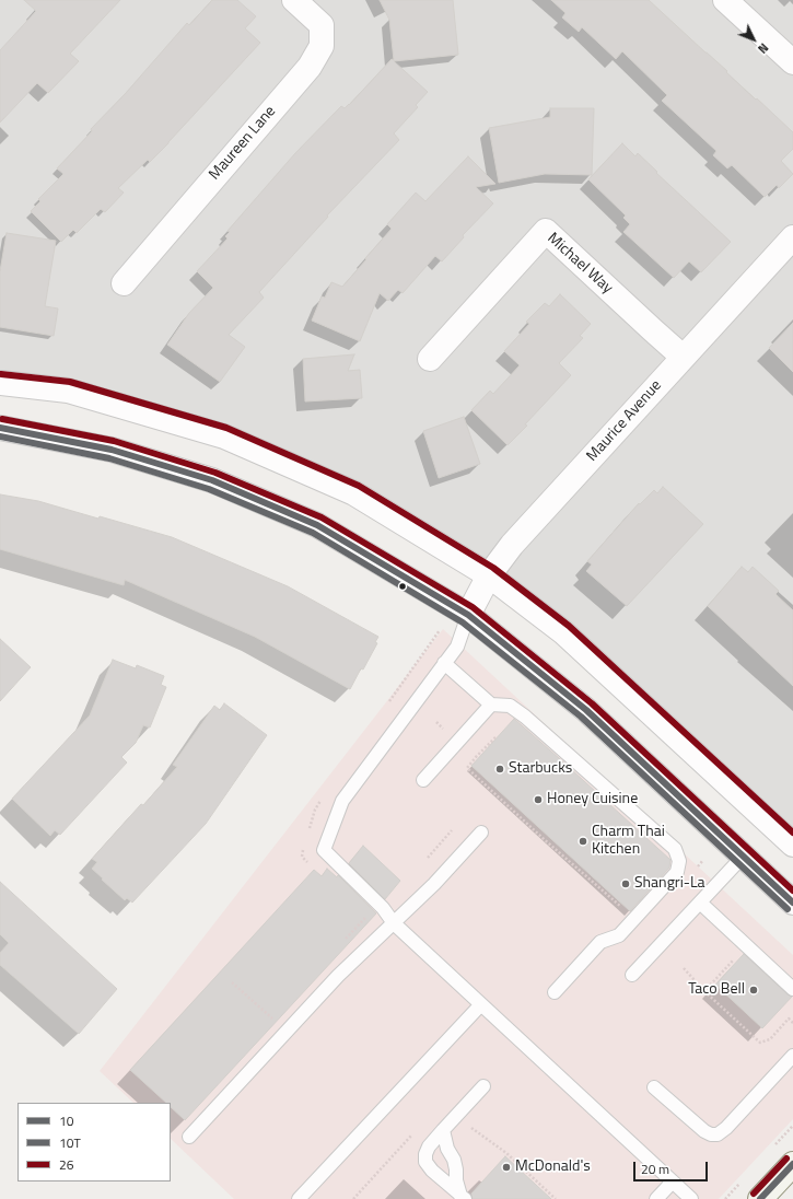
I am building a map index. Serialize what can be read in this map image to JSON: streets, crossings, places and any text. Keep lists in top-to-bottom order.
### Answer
{
  "streets": {
    "street": ["Maureen Lane", "Michael Way", "Maurice Avenue"]
  },
  "crossings": [
    ["Michael Way", "Maurice Avenue"]
  ],
  "places": [
    "Starbucks",
    "Honey Cuisine",
    "Charm Thai Kitchen",
    "Shangri-La",
    "Taco Bell",
    "McDonald's"
  ],
  "lines": ["transit line 26", "transit line 10", "transit line 10T"],
  "legend": ["10", "10T", "26"],
  "scale_bar": "20 m",
  "north": "bottom right"
}
